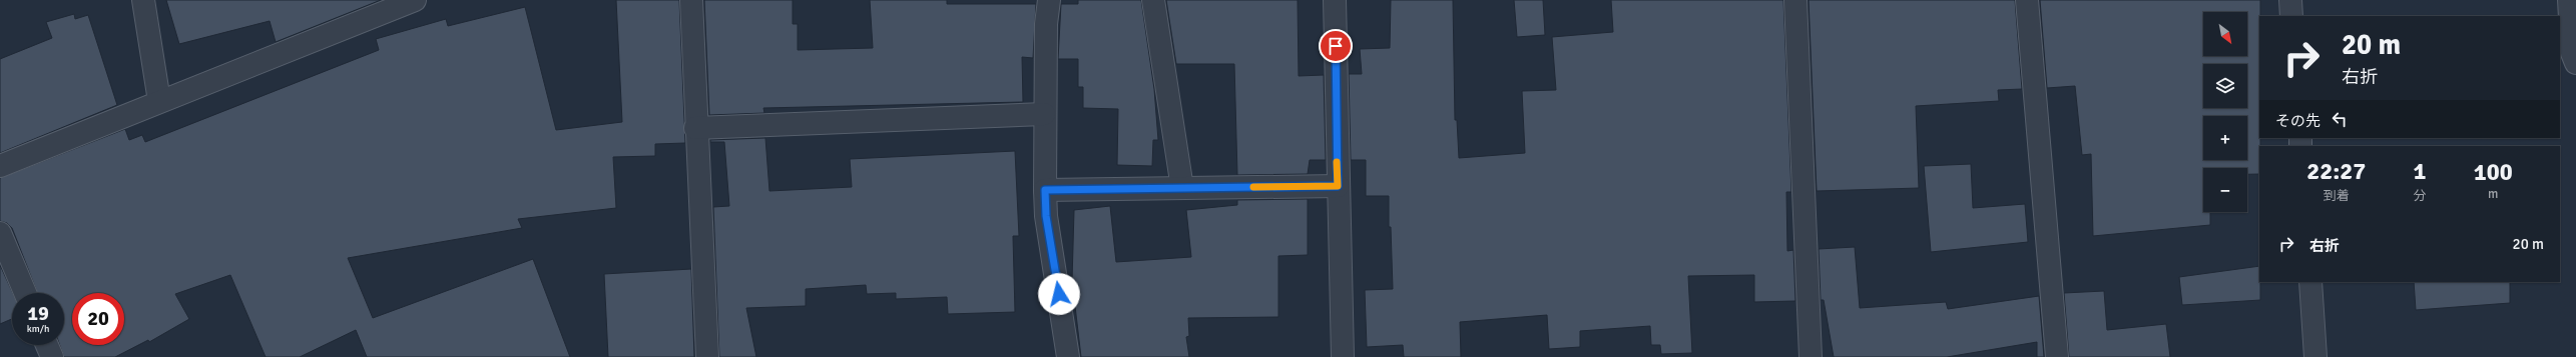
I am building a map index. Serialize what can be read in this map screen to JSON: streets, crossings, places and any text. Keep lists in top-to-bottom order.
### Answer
{
  "north": "bottom right",
  "page": {
    "map_buttons": ["+", "−"],
    "turn": ["20 m", "右折"],
    "then": "その先",
    "eta": [
      "22:27",
      "到着",
      "1",
      "分",
      "100",
      "m"
    ],
    "list": [
      {
        "name": "右折",
        "value": "20 m"
      }
    ],
    "speed": "19 km/h",
    "limit": "20"
  }
}
